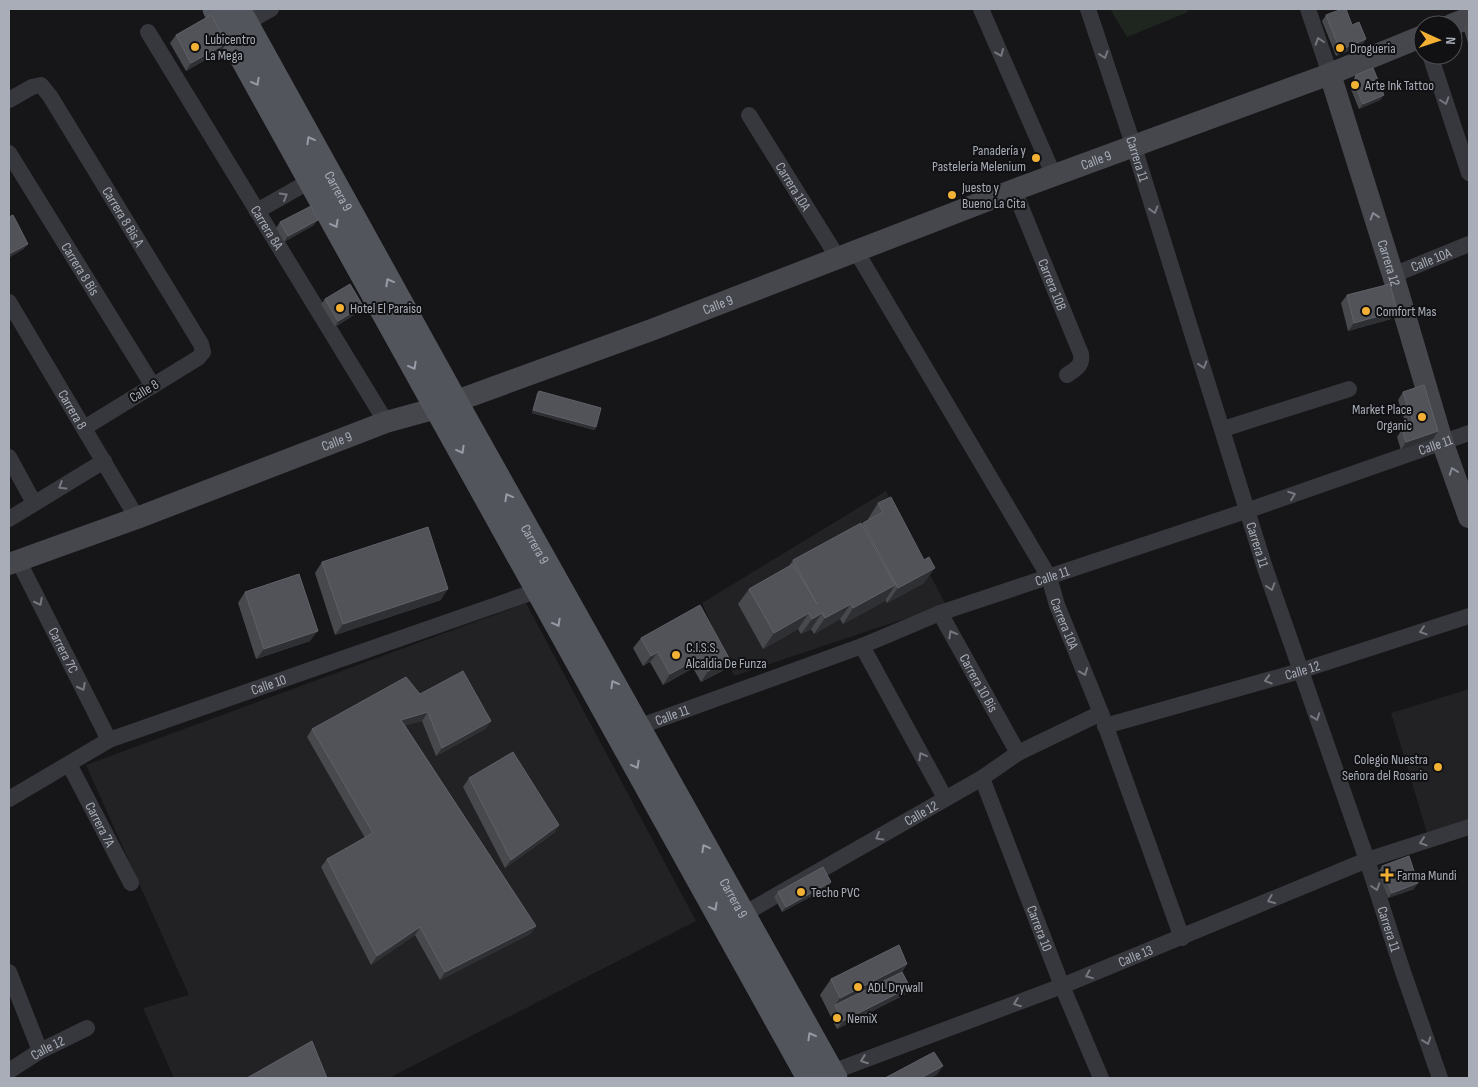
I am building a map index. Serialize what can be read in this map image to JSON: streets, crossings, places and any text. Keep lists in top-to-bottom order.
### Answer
{
  "streets": {
    "main road": ["Calle 9", "Carrera 9", "Carrera 12"],
    "street": [
      "Carrera 11",
      "Carrera 10A",
      "Carrera 8 Bis A",
      "Carrera 8A",
      "Calle 10A",
      "Carrera 8 Bis",
      "Carrera 10B",
      "Calle 8",
      "Carrera 8",
      "Calle 11",
      "Carrera 7C",
      "Calle 12",
      "Carrera 10 Bis",
      "Calle 10",
      "Carrera 7A",
      "Carrera 10",
      "Calle 13"
    ]
  },
  "crossings": [
    ["Carrera 11", "Calle 9"],
    ["Carrera 11", "Calle 11"],
    ["Carrera 11", "Calle 12"],
    ["Carrera 11", "Calle 13"],
    ["Calle 9", "Carrera 10A"],
    ["Calle 9", "Carrera 9"],
    ["Calle 9", "Carrera 8A"],
    ["Calle 9", "Carrera 12"],
    ["Calle 9", "Carrera 10B"],
    ["Calle 9", "Carrera 8"],
    ["Calle 9", "Carrera 7C"],
    ["Carrera 10A", "Calle 11"],
    ["Carrera 10A", "Calle 12"],
    ["Carrera 10A", "Calle 13"],
    ["Carrera 9", "Calle 11"],
    ["Carrera 9", "Calle 12"],
    ["Carrera 9", "Calle 10"],
    ["Carrera 9", "Calle 13"],
    ["Carrera 8 Bis A", "Calle 8"],
    ["Calle 10A", "Carrera 12"],
    ["Carrera 12", "Calle 11"],
    ["Carrera 8 Bis", "Calle 8"],
    ["Calle 8", "Carrera 8"],
    ["Calle 11", "Carrera 10 Bis"],
    ["Carrera 7C", "Calle 10"],
    ["Calle 12", "Carrera 10 Bis"],
    ["Calle 12", "Carrera 10"],
    ["Calle 10", "Carrera 7A"],
    ["Carrera 10", "Calle 13"]
  ],
  "one_way": [
    "Carrera 11",
    "Carrera 7C",
    "Calle 12",
    "Calle 13"
  ],
  "places": {
    "other": [
      "Lubicentro La Mega",
      "Drogueria",
      "Arte Ink Tattoo",
      "Panadería y Pastelería Melenium",
      "Juesto y Bueno La Cita",
      "Hotel El Paraiso",
      "Comfort Mas",
      "Market Place Organic",
      "C.I.S.S. Alcaldia De Funza",
      "Colegio Nuestra Señora del Rosario",
      "Techo PVC",
      "ADL Drywall",
      "NemiX"
    ],
    "health": ["Farma Mundi"]
  },
  "north": "right"
}
